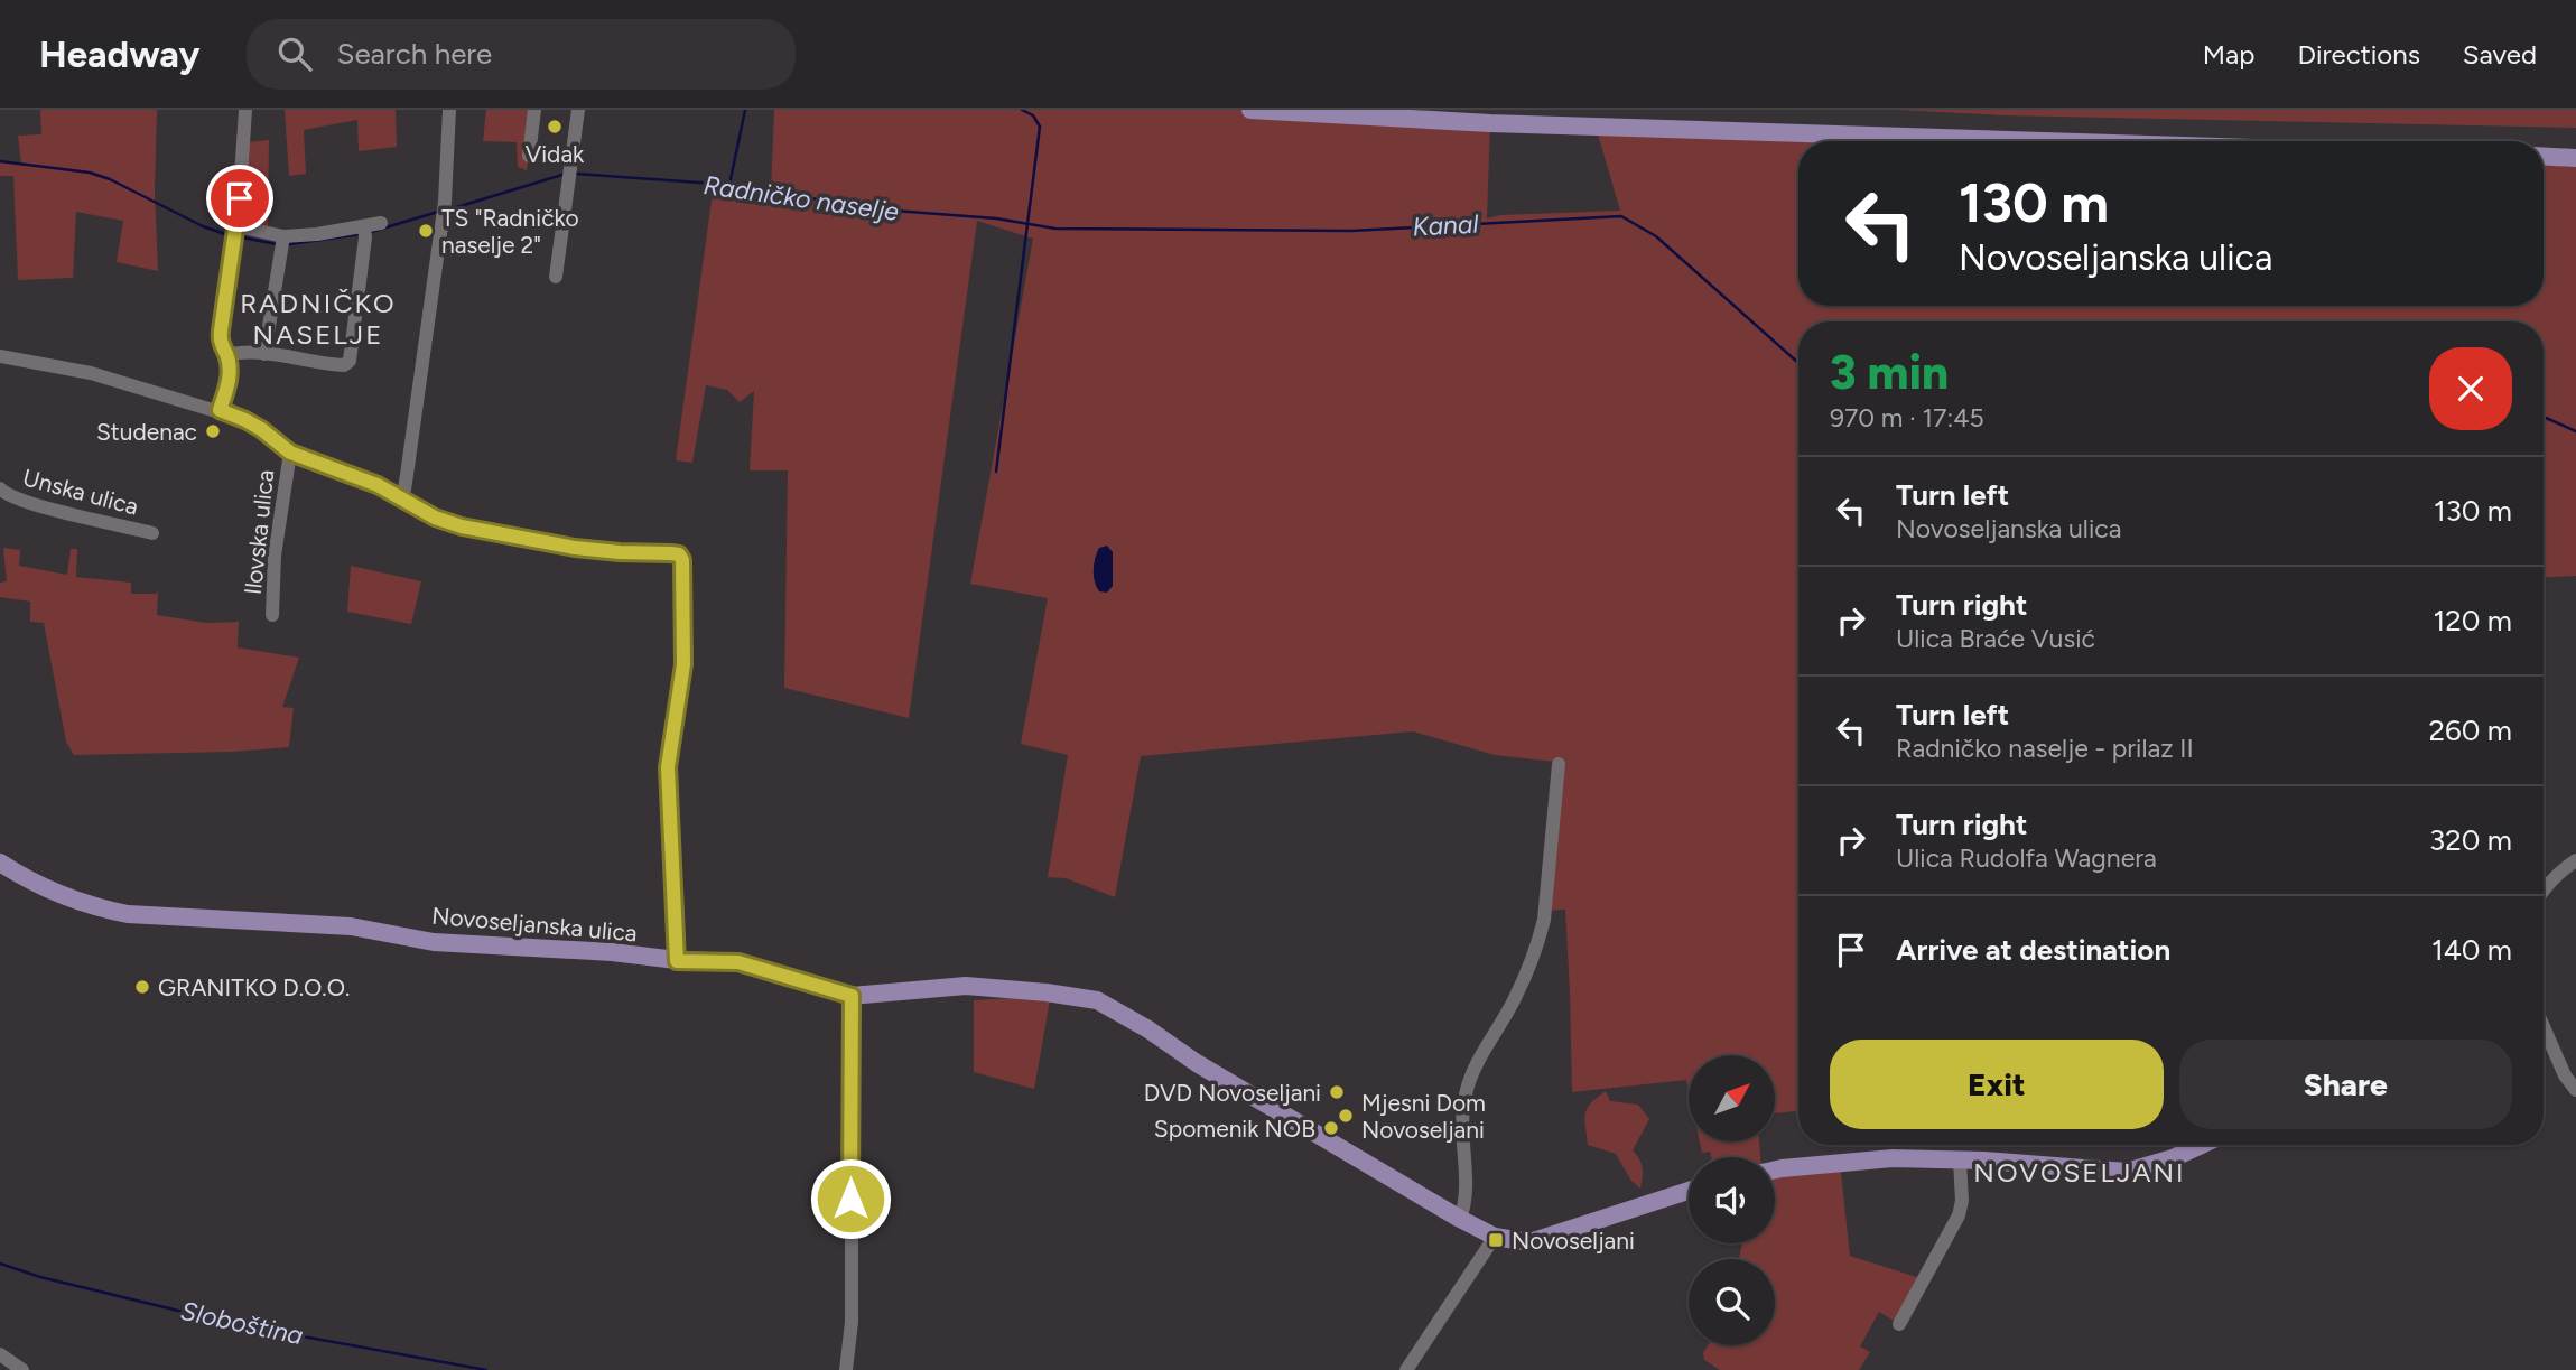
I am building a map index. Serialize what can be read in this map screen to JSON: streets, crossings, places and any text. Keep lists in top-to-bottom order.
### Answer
{
  "streets": {
    "main road": ["Novoseljanska ulica"],
    "street": ["Unska ulica", "Ilovska ulica"]
  },
  "districts": ["RADNIČKO NASELJE", "NOVOSELJANI"],
  "water": ["Radničko naselje", "Kanal", "Sloboština"],
  "places": {
    "other": [
      "Vidak",
      "TS \"Radničko naselje 2\"",
      "Studenac",
      "GRANITKO D.O.O.",
      "DVD Novoseljani",
      "Mjesni Dom Novoseljani",
      "Spomenik NOB"
    ],
    "transit": ["Novoseljani"]
  },
  "north": "top right",
  "page": {
    "header": "Headway",
    "search": "Search here",
    "nav": ["Map", "Directions", "Saved"],
    "turn": ["130 m", "Novoseljanska ulica"],
    "heading": ["3 min", "970 m · 17:45"],
    "list": [
      {
        "name": "Turn left",
        "note": "Novoseljanska ulica",
        "value": "130 m"
      },
      {
        "name": "Turn right",
        "note": "Ulica Braće Vusić",
        "value": "120 m"
      },
      {
        "name": "Turn left",
        "note": "Radničko naselje - prilaz II",
        "value": "260 m"
      },
      {
        "name": "Turn right",
        "note": "Ulica Rudolfa Wagnera",
        "value": "320 m"
      },
      {
        "name": "Arrive at destination",
        "value": "140 m"
      }
    ],
    "buttons": ["Exit", "Share"]
  }
}
